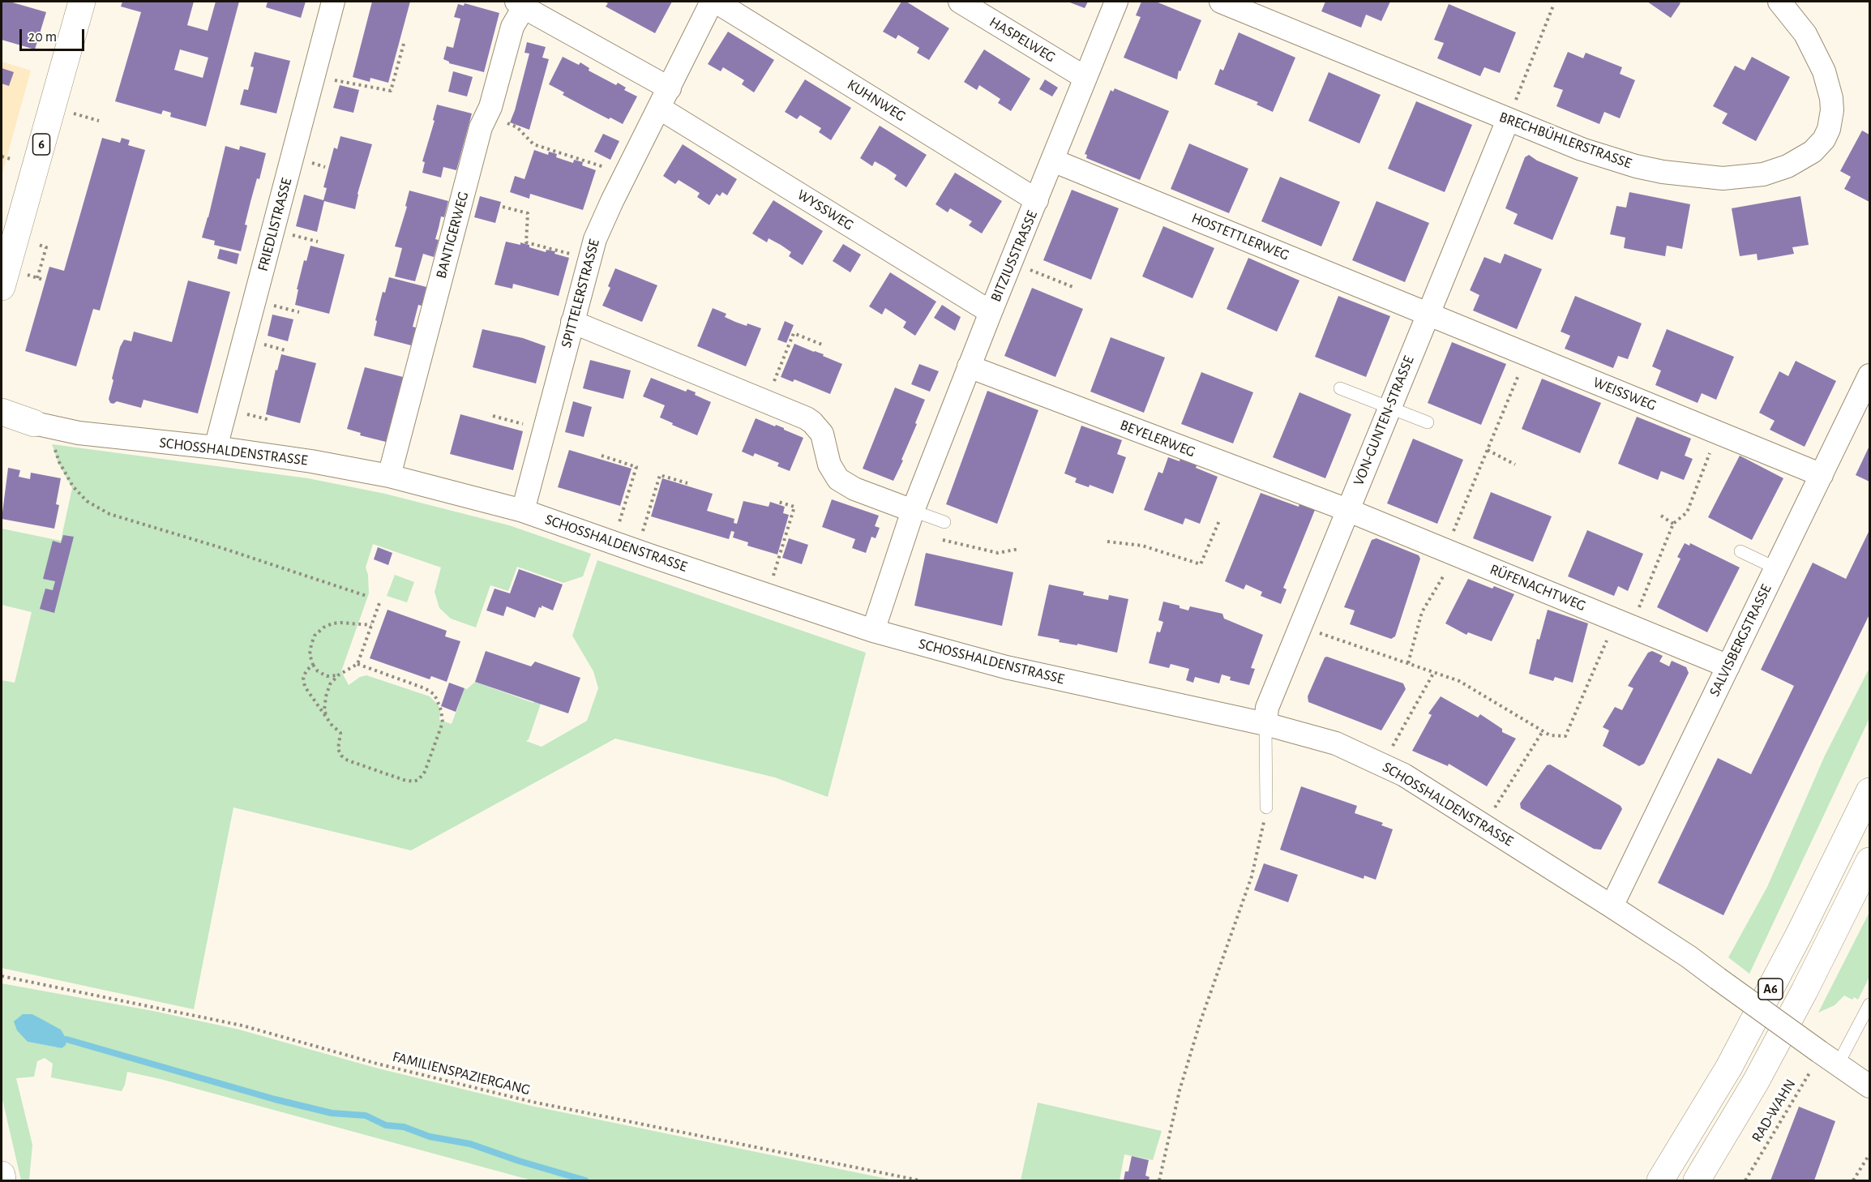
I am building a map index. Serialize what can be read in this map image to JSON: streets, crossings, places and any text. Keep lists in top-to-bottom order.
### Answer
{
  "streets": {
    "main road": ["6", "SCHOSSHALDENSTRASSE", "A6"],
    "street": [
      "HASPELWEG",
      "KUHNWEG",
      "BRECHBÜHLERSTRASSE",
      "WYSSWEG",
      "FRIEDLISTRASSE",
      "BANTIGERWEG",
      "HOSTETTLERWEG",
      "BITZIUSSTRASSE",
      "SPITTELERSTRASSE",
      "WEISSWEG",
      "VON-GUNTEN-STRASSE",
      "BEYELERWEG",
      "RÜFENACHTWEG",
      "SALVISBERGSTRASSE"
    ],
    "path": ["FAMILIENSPAZIERGANG", "RAD-WAHN"]
  },
  "crossings": [
    ["HASPELWEG", "BITZIUSSTRASSE"],
    ["KUHNWEG", "BITZIUSSTRASSE"],
    ["BRECHBÜHLERSTRASSE", "VON-GUNTEN-STRASSE"],
    ["WYSSWEG", "BITZIUSSTRASSE"],
    ["WYSSWEG", "SPITTELERSTRASSE"],
    ["FRIEDLISTRASSE", "SCHOSSHALDENSTRASSE"],
    ["BANTIGERWEG", "SCHOSSHALDENSTRASSE"],
    ["HOSTETTLERWEG", "BITZIUSSTRASSE"],
    ["HOSTETTLERWEG", "WEISSWEG"],
    ["HOSTETTLERWEG", "VON-GUNTEN-STRASSE"],
    ["BITZIUSSTRASSE", "BEYELERWEG"],
    ["BITZIUSSTRASSE", "SCHOSSHALDENSTRASSE"],
    ["SPITTELERSTRASSE", "SCHOSSHALDENSTRASSE"],
    ["WEISSWEG", "VON-GUNTEN-STRASSE"],
    ["WEISSWEG", "SALVISBERGSTRASSE"],
    ["VON-GUNTEN-STRASSE", "BEYELERWEG"],
    ["VON-GUNTEN-STRASSE", "SCHOSSHALDENSTRASSE"],
    ["VON-GUNTEN-STRASSE", "RÜFENACHTWEG"],
    ["BEYELERWEG", "RÜFENACHTWEG"],
    ["SCHOSSHALDENSTRASSE", "SALVISBERGSTRASSE"],
    ["SCHOSSHALDENSTRASSE", "RAD-WAHN"],
    ["RÜFENACHTWEG", "SALVISBERGSTRASSE"]
  ],
  "scale_bar": "20 m"
}
